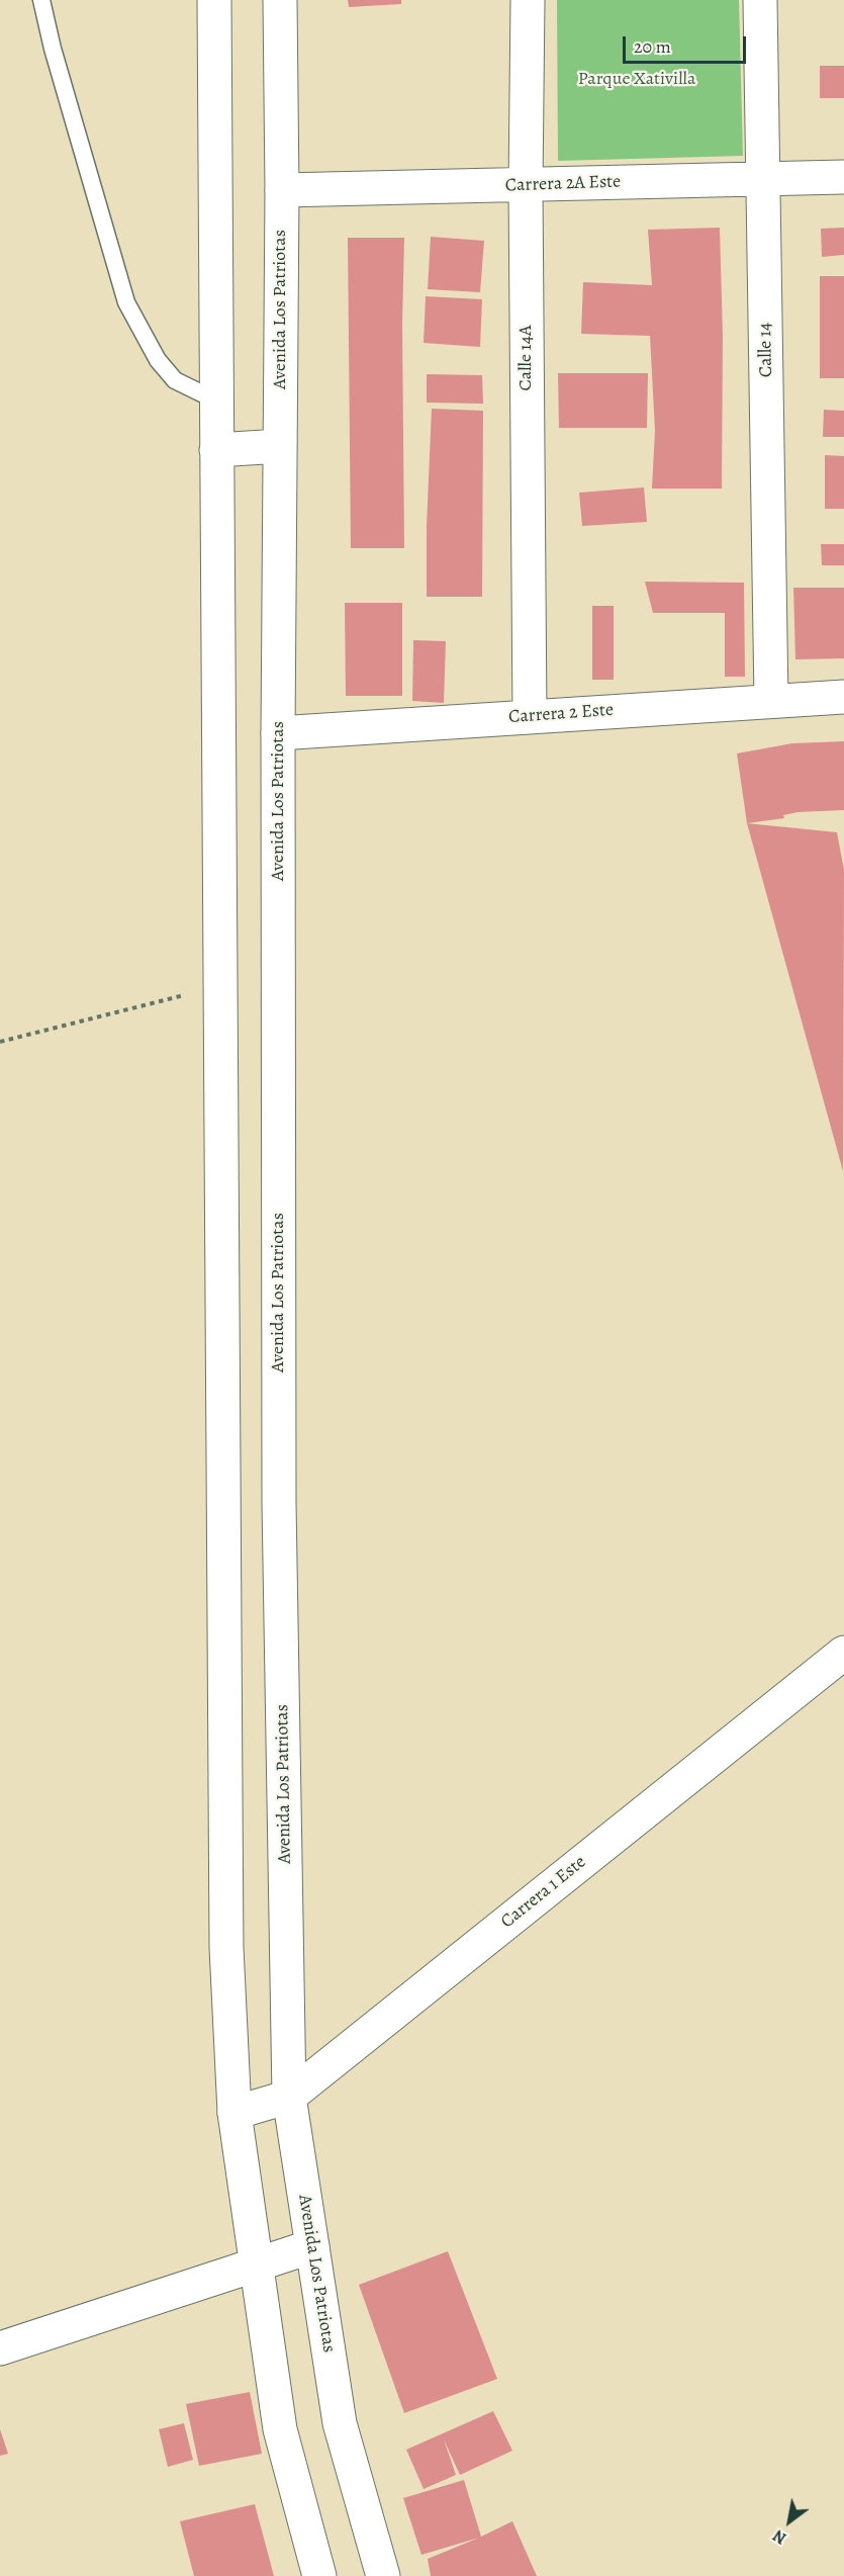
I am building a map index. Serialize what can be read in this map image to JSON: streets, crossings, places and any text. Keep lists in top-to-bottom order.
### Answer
{
  "streets": {
    "main road": [
      "Carrera 2A Este",
      "Avenida Los Patriotas",
      "Calle 14",
      "Calle 14A",
      "Carrera 2 Este",
      "Carrera 1 Este"
    ]
  },
  "crossings": [
    ["Carrera 2A Este", "Avenida Los Patriotas"],
    ["Carrera 2A Este", "Calle 14"],
    ["Carrera 2A Este", "Calle 14A"],
    ["Avenida Los Patriotas", "Carrera 2 Este"],
    ["Avenida Los Patriotas", "Carrera 1 Este"],
    ["Calle 14", "Carrera 2 Este"],
    ["Calle 14A", "Carrera 2 Este"]
  ],
  "parks": ["Parque Xativilla"],
  "scale_bar": "20 m",
  "north": "bottom left"
}
